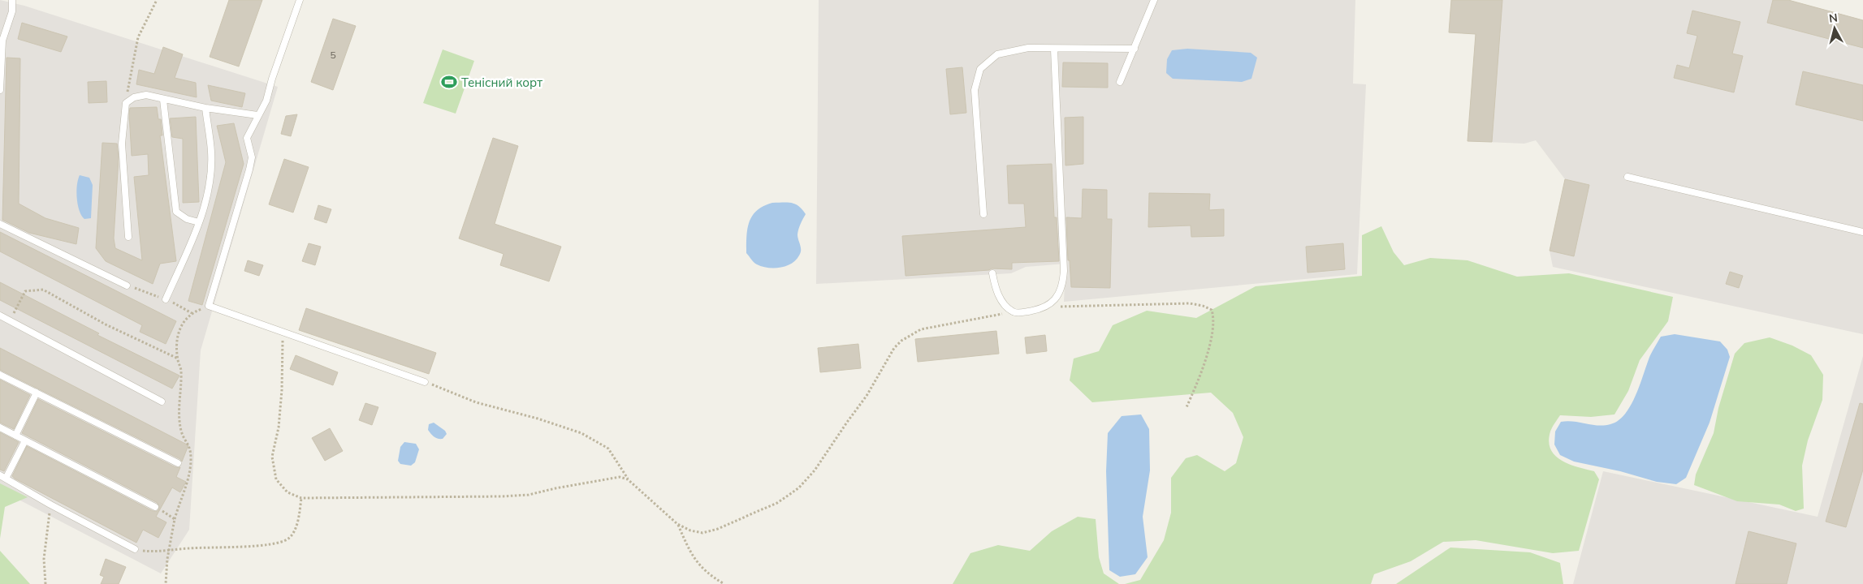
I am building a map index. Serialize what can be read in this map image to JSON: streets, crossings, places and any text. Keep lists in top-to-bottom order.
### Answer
{
  "places": {
    "sports": ["Тенісний корт"]
  },
  "house_numbers": ["5"],
  "north": "top"
}
